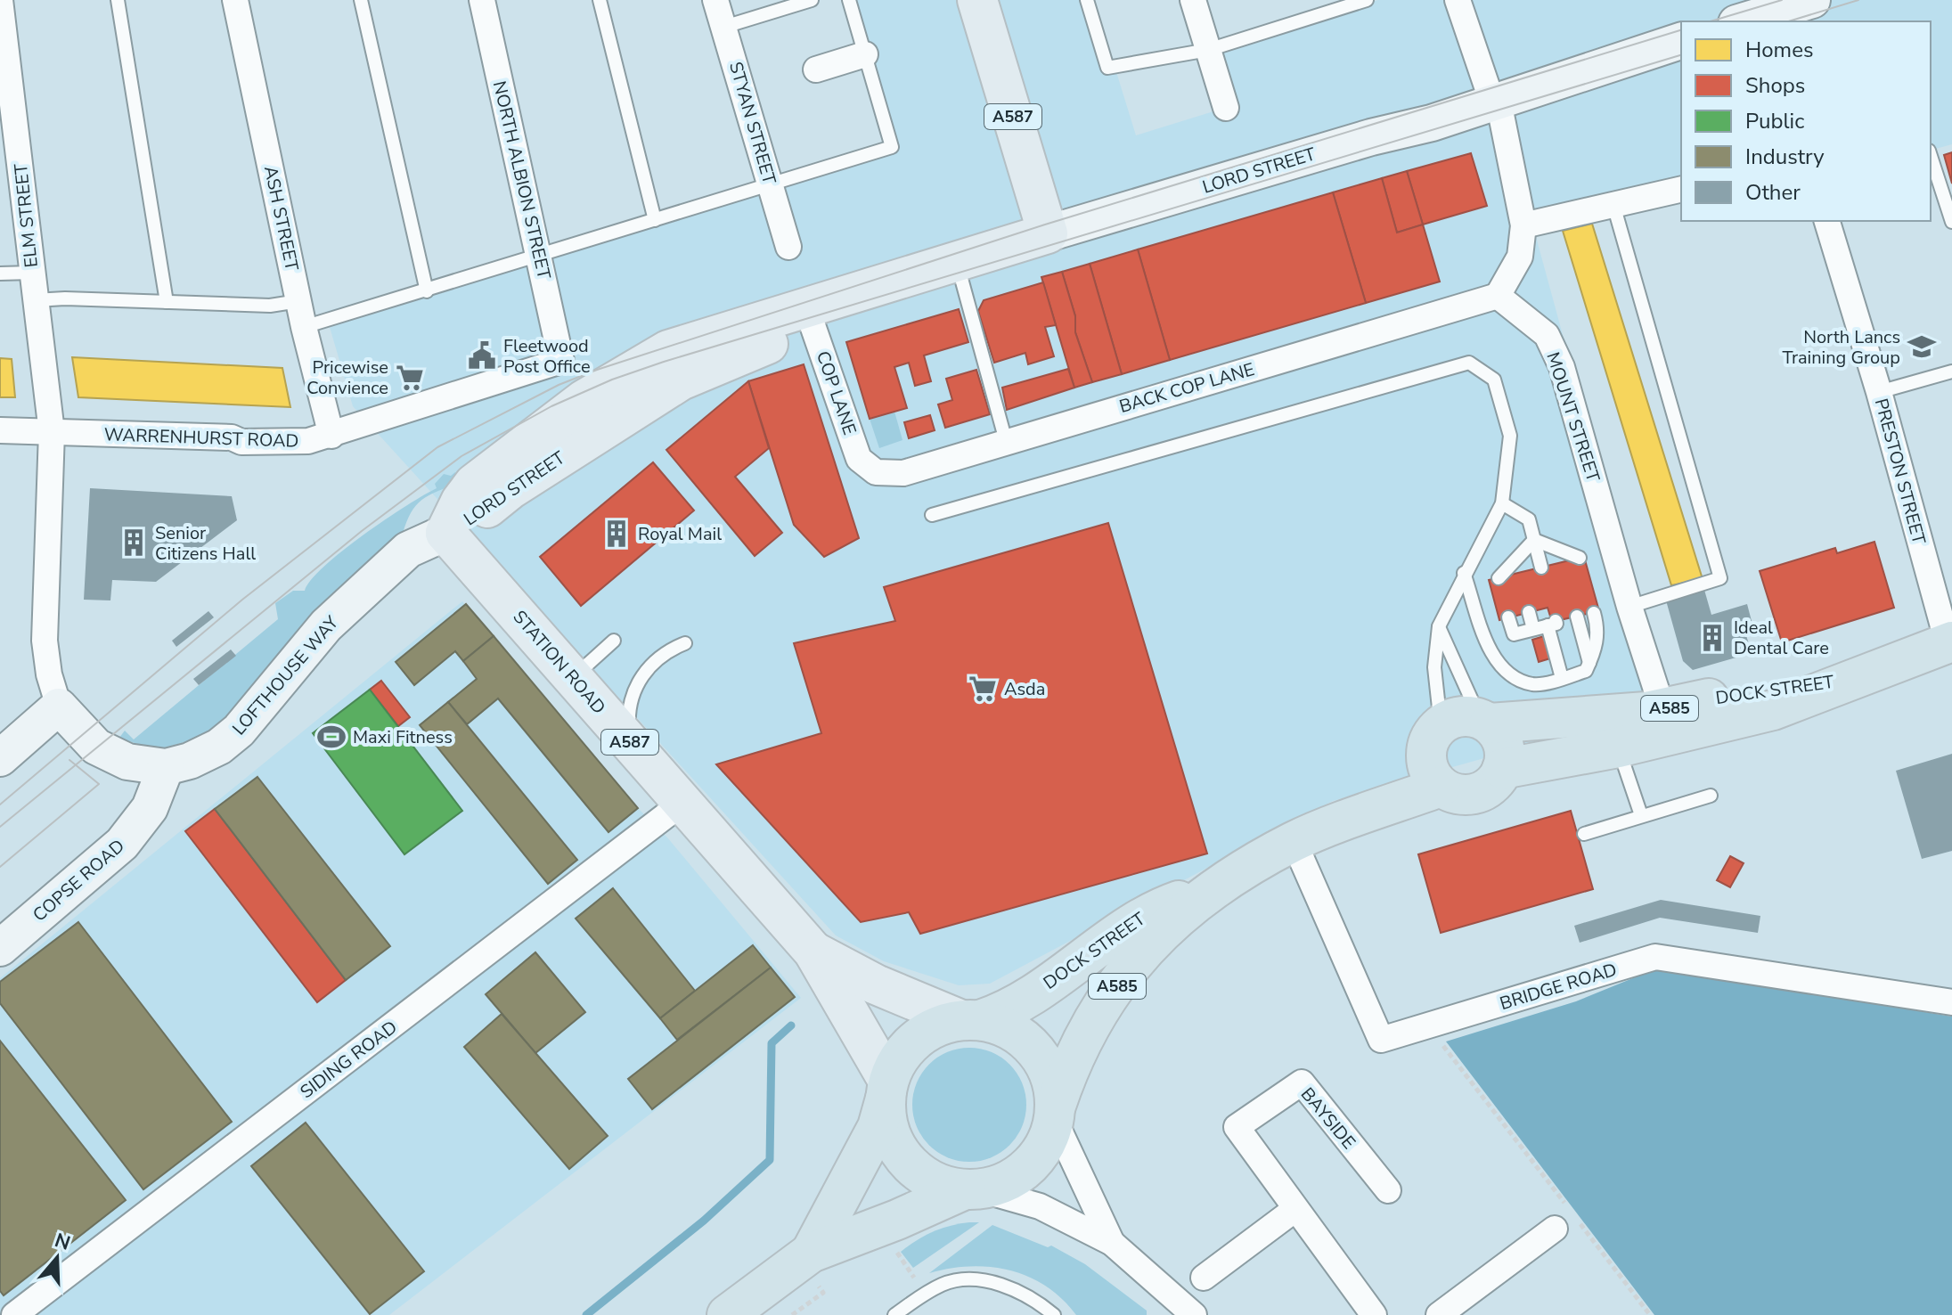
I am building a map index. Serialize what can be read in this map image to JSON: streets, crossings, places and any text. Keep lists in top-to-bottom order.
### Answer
{
  "streets": {
    "highway": ["DOCK STREET", "A585"],
    "main road": ["A587", "LORD STREET", "STATION ROAD"],
    "street": [
      "STYAN STREET",
      "NORTH ALBION STREET",
      "ELM STREET",
      "ASH STREET",
      "BACK COP LANE",
      "COP LANE",
      "MOUNT STREET",
      "WARRENHURST ROAD",
      "PRESTON STREET",
      "LOFTHOUSE WAY",
      "COPSE ROAD",
      "BRIDGE ROAD",
      "SIDING ROAD",
      "BAYSIDE"
    ]
  },
  "crossings": [
    ["A587", "LORD STREET"],
    ["LORD STREET", "COP LANE"],
    ["LORD STREET", "STATION ROAD"],
    ["LORD STREET", "LOFTHOUSE WAY"],
    ["NORTH ALBION STREET", "WARRENHURST ROAD"],
    ["ELM STREET", "WARRENHURST ROAD"],
    ["ELM STREET", "LOFTHOUSE WAY"],
    ["ASH STREET", "WARRENHURST ROAD"],
    ["BACK COP LANE", "COP LANE"],
    ["BACK COP LANE", "MOUNT STREET"],
    ["MOUNT STREET", "DOCK STREET"],
    ["WARRENHURST ROAD", "LOFTHOUSE WAY"],
    ["PRESTON STREET", "DOCK STREET"],
    ["STATION ROAD", "LOFTHOUSE WAY"],
    ["STATION ROAD", "DOCK STREET"],
    ["STATION ROAD", "A585"],
    ["STATION ROAD", "SIDING ROAD"],
    ["LOFTHOUSE WAY", "COPSE ROAD"],
    ["DOCK STREET", "A585"],
    ["DOCK STREET", "BRIDGE ROAD"]
  ],
  "places": {
    "school or university": ["North Lancs Training Group"],
    "public building": ["Fleetwood Post Office"],
    "supermarket": ["Pricewise Convience", "Asda"],
    "building": ["Royal Mail", "Senior Citizens Hall", "Ideal Dental Care"],
    "sports": ["Maxi Fitness"]
  },
  "legend": [
    "Homes",
    "Shops",
    "Public",
    "Industry",
    "Other"
  ],
  "north": "top"
}
